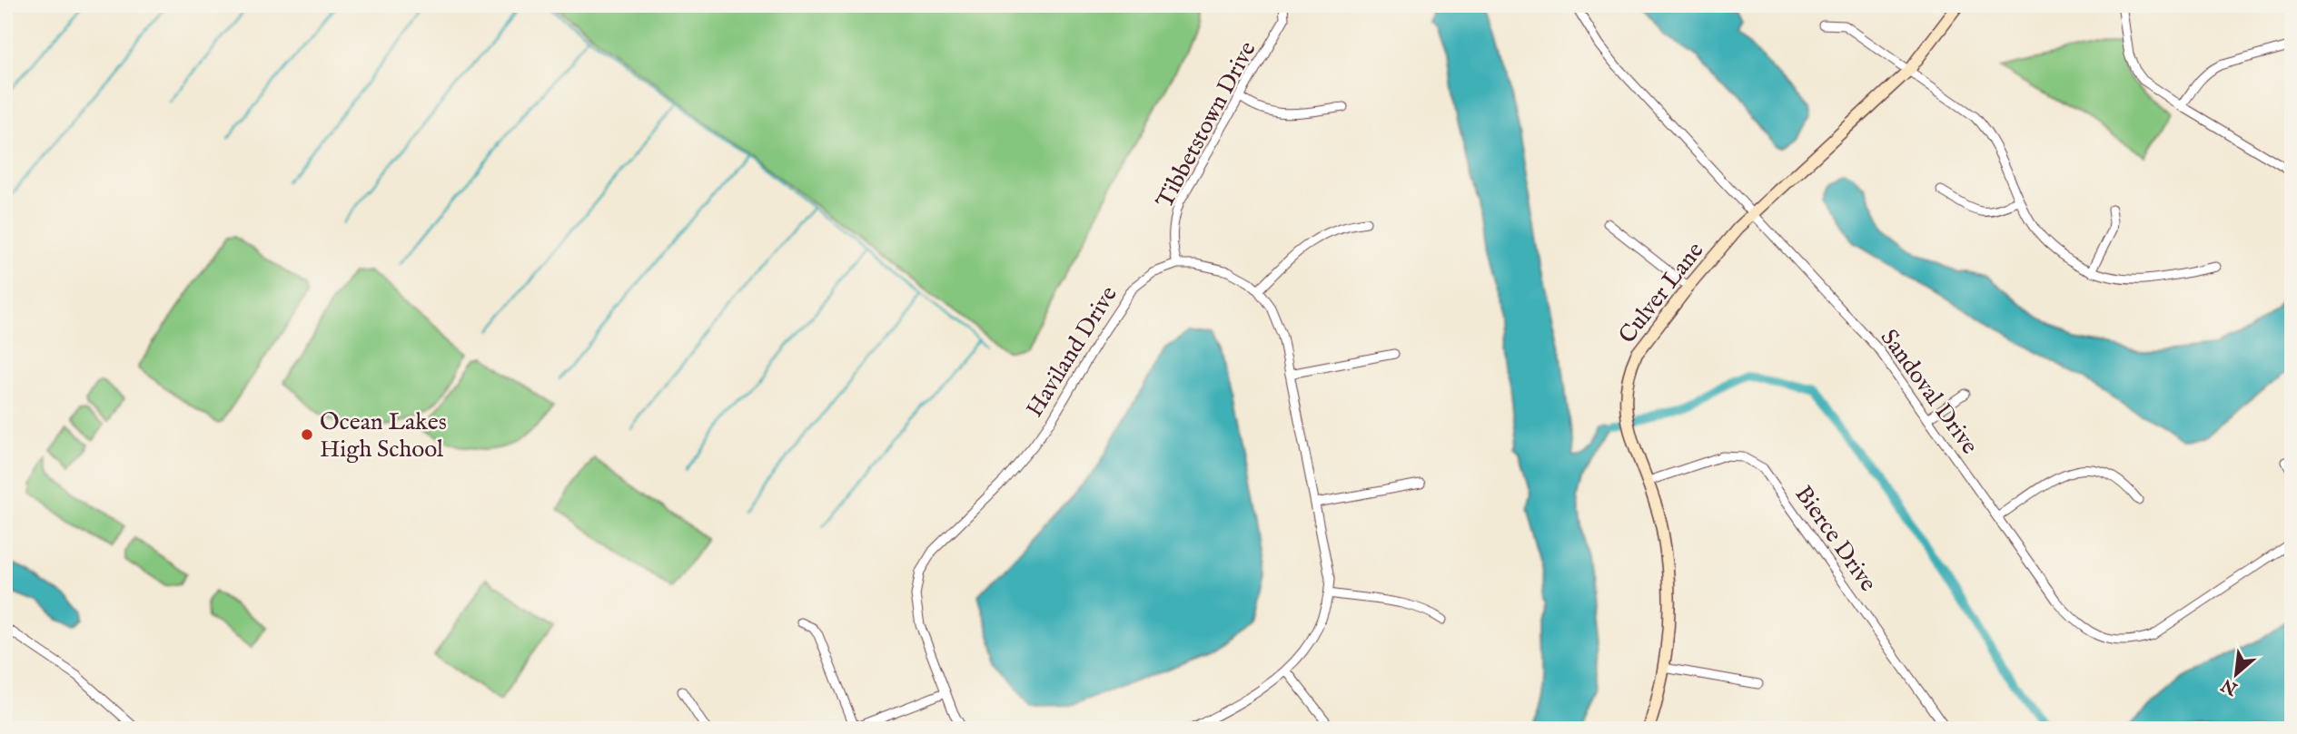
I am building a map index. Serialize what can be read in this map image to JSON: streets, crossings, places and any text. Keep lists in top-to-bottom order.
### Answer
{
  "streets": {
    "street": [
      "Tibbetstown Drive",
      "Culver Lane",
      "Haviland Drive",
      "Sandoval Drive",
      "Bierce Drive"
    ]
  },
  "crossings": [
    ["Tibbetstown Drive", "Haviland Drive"],
    ["Culver Lane", "Sandoval Drive"],
    ["Culver Lane", "Bierce Drive"]
  ],
  "places": ["Ocean Lakes High School"],
  "north": "bottom left"
}
